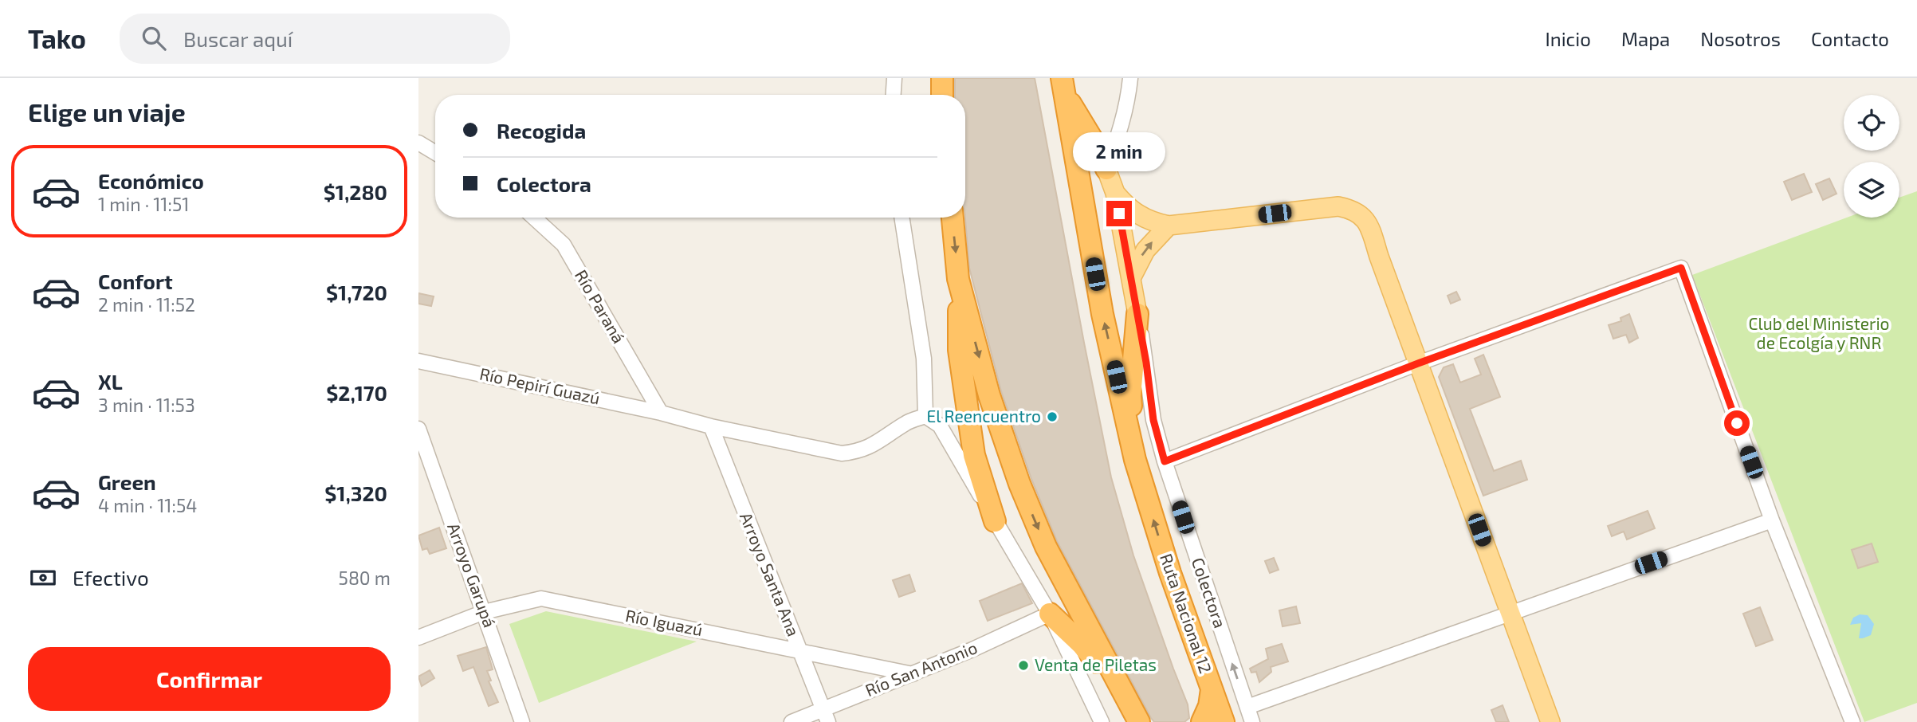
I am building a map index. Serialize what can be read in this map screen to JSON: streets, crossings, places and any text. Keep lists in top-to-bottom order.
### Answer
{
  "streets": {
    "highway": ["Ruta Nacional 12"],
    "main road": ["Colectora"],
    "street": [
      "Río Paraná",
      "Río Pepirí Guazú",
      "Arroyo Santa Ana",
      "Arroyo Garupá",
      "Río Iguazú",
      "Río San Antonio"
    ]
  },
  "crossings": [
    ["Río Paraná", "Río Pepirí Guazú"],
    ["Río Pepirí Guazú", "Arroyo Santa Ana"],
    ["Arroyo Santa Ana", "Río Iguazú"],
    ["Arroyo Santa Ana", "Río San Antonio"],
    ["Arroyo Garupá", "Río Iguazú"],
    ["Río Iguazú", "Río San Antonio"]
  ],
  "one_way": ["Colectora"],
  "parks": ["Club del Ministerio de Ecolgía y RNR"],
  "places": ["El Reencuentro", "Venta de Piletas"],
  "page": {
    "header": "Tako",
    "search": "Buscar aquí",
    "nav": [
      "Inicio",
      "Mapa",
      "Nosotros",
      "Contacto"
    ],
    "heading": "Elige un viaje",
    "banner": ["Recogida", "Colectora"],
    "bubble": "2 min",
    "list": [
      {
        "name": "Económico",
        "note": "1 min · 11:51",
        "value": "$1,280"
      },
      {
        "name": "Confort",
        "note": "2 min · 11:52",
        "value": "$1,720"
      },
      {
        "name": "XL",
        "note": "3 min · 11:53",
        "value": "$2,170"
      },
      {
        "name": "Green",
        "note": "4 min · 11:54",
        "value": "$1,320"
      }
    ],
    "pay": ["Efectivo", "580 m"],
    "buttons": "Confirmar"
  }
}
